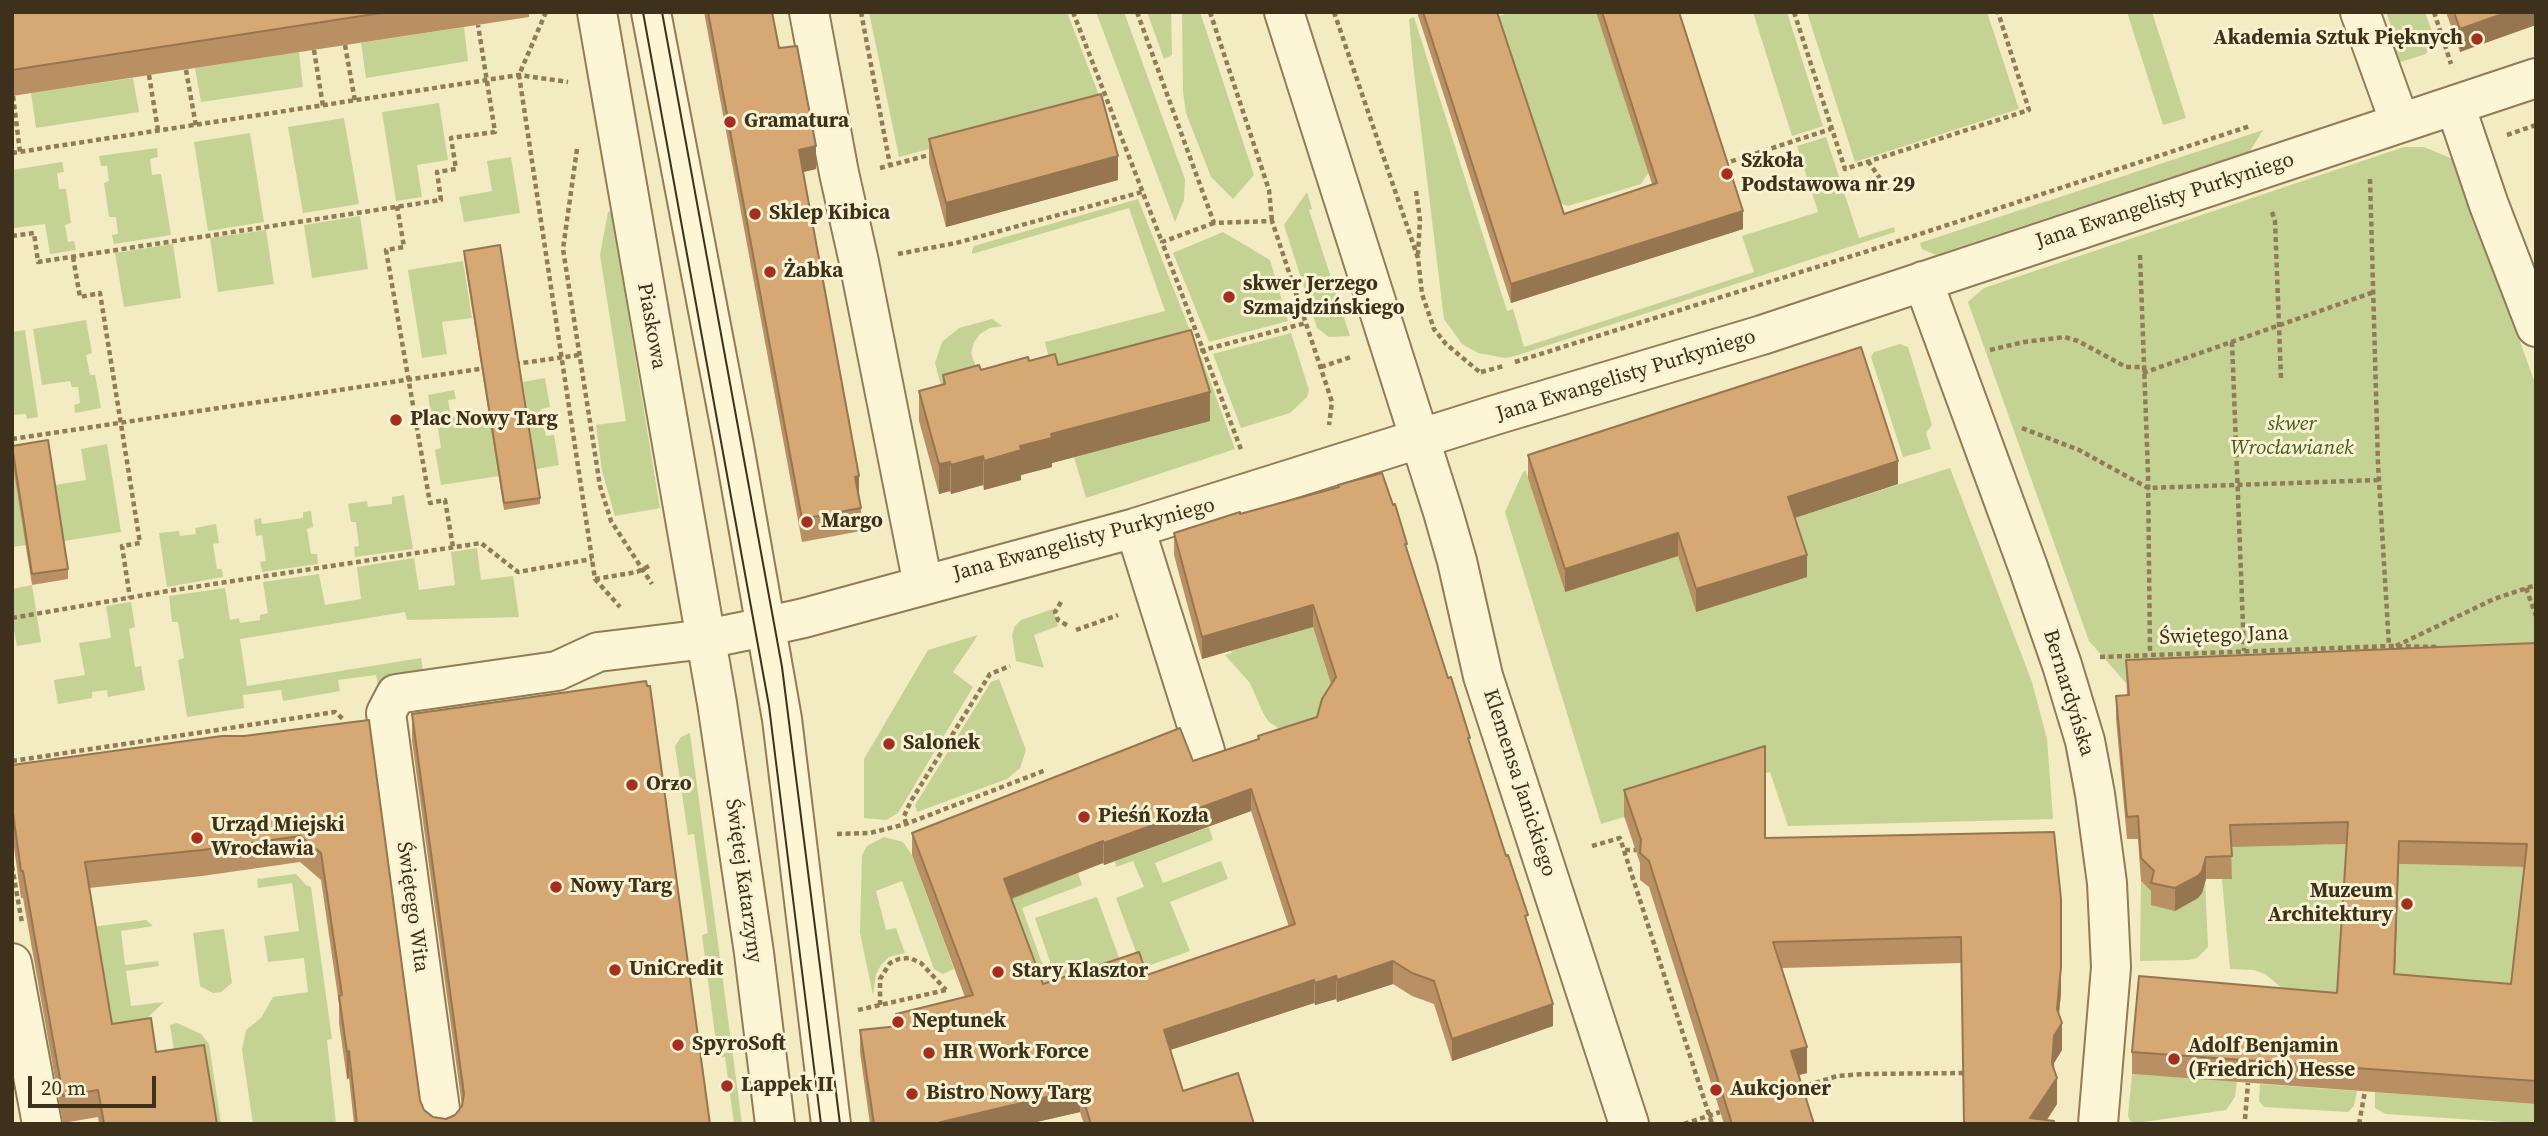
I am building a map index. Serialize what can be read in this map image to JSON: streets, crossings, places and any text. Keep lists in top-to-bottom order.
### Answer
{
  "streets": {
    "street": [
      "Jana Ewangelisty Purkyniego",
      "Piaskowa",
      "Bernardyńska",
      "Klemensa Janickiego",
      "Świętej Katarzyny",
      "Świętego Wita"
    ],
    "path": ["Świętego Jana"]
  },
  "crossings": [
    ["Jana Ewangelisty Purkyniego", "Piaskowa"],
    ["Jana Ewangelisty Purkyniego", "Bernardyńska"],
    ["Jana Ewangelisty Purkyniego", "Klemensa Janickiego"],
    ["Jana Ewangelisty Purkyniego", "Świętej Katarzyny"],
    ["Piaskowa", "Świętej Katarzyny"],
    ["Świętego Jana", "Bernardyńska"]
  ],
  "parks": ["skwer Wrocławianek"],
  "places": [
    "Akademia Sztuk Pięknych",
    "Gramatura",
    "Szkoła Podstawowa nr 29",
    "Sklep Kibica",
    "Żabka",
    "skwer Jerzego Szmajdzińskiego",
    "Plac Nowy Targ",
    "Margo",
    "Salonek",
    "Orƶo",
    "Pieśń Kozła",
    "Urząd Miejski Wrocławia",
    "Nowy Targ",
    "Muzeum Architektury",
    "UniCredit",
    "Stary Klasztor",
    "Neptunek",
    "SpyroSoft",
    "HR Work Force",
    "Adolf Benjamin (Friedrich) Hesse",
    "Lappek II",
    "Aukcjoner",
    "Bistro Nowy Targ"
  ],
  "scale_bar": "20 m"
}
